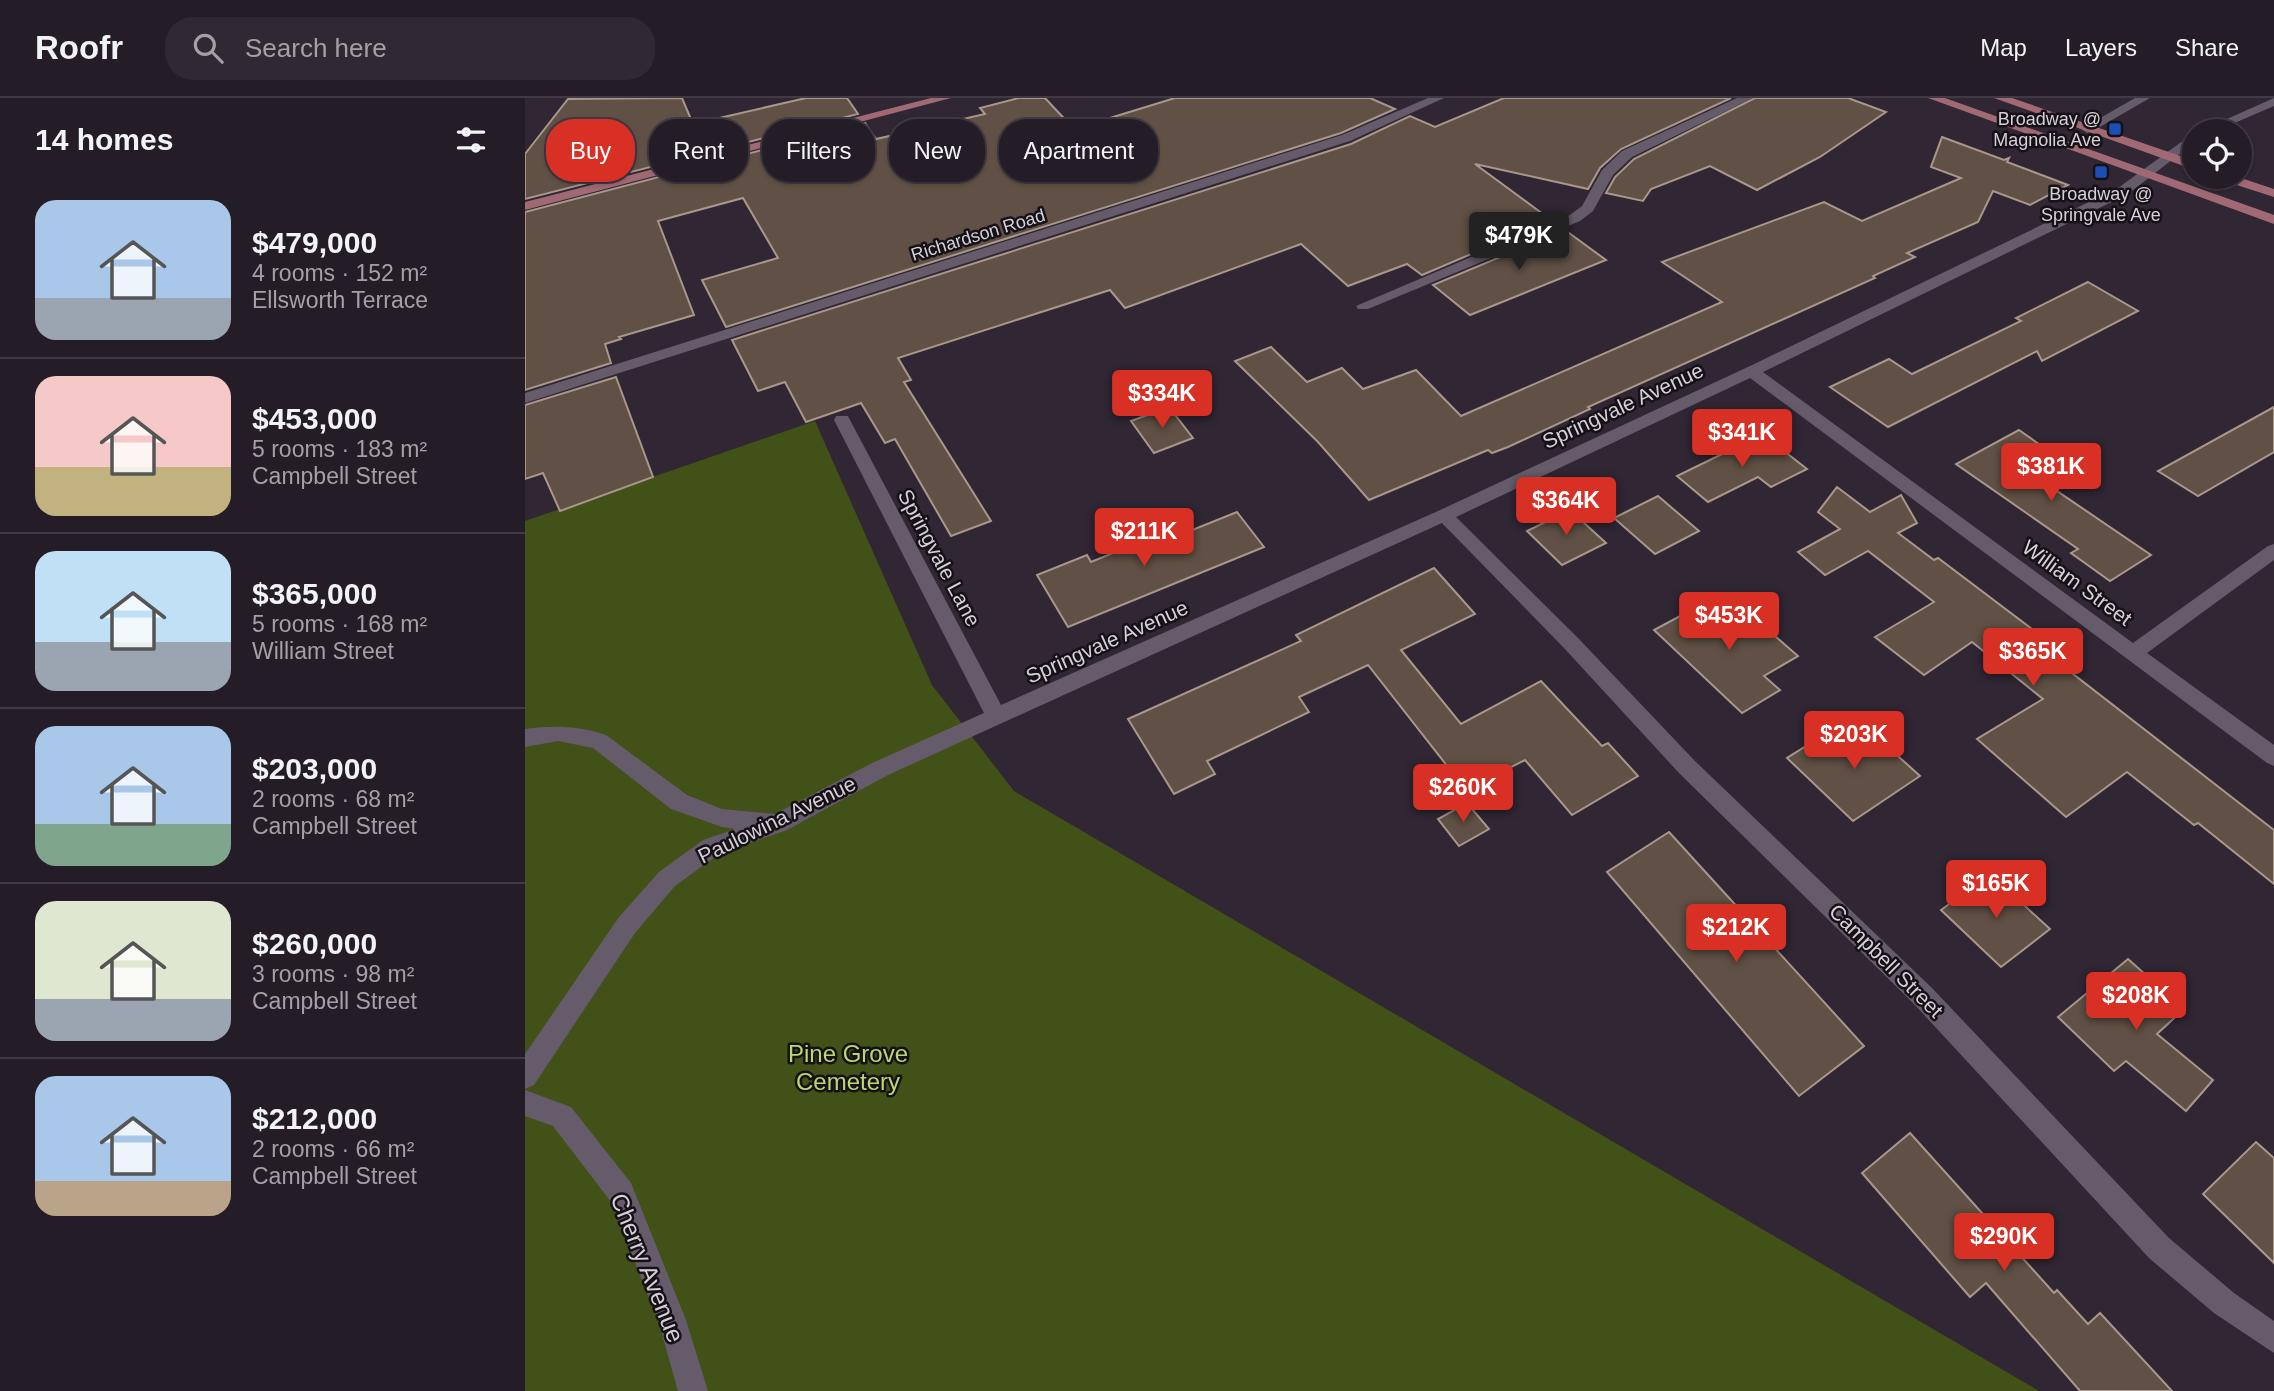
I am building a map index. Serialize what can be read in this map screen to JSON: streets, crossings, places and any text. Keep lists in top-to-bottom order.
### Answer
{
  "streets": {
    "street": [
      "Richardson Road",
      "Springvale Avenue",
      "Springvale Lane",
      "William Street",
      "Paulowina Avenue",
      "Campbell Street",
      "Cherry Avenue"
    ]
  },
  "crossings": [
    ["Springvale Avenue", "Springvale Lane"],
    ["Springvale Avenue", "William Street"],
    ["Springvale Avenue", "Paulowina Avenue"],
    ["Springvale Avenue", "Campbell Street"],
    ["Springvale Lane", "Paulowina Avenue"]
  ],
  "parks": ["Pine Grove Cemetery"],
  "places": {
    "transit": ["Broadway @ Magnolia Ave", "Broadway @ Springvale Ave"]
  },
  "page": {
    "header": "Roofr",
    "search": "Search here",
    "nav": ["Map", "Layers", "Share"],
    "heading": "14 homes",
    "chip": [
      "Buy",
      "Rent",
      "Filters",
      "New",
      "Apartment"
    ],
    "list": [
      {
        "name": "$479,000",
        "note": "4 rooms · 152 m² · Ellsworth Terrace"
      },
      {
        "name": "$453,000",
        "note": "5 rooms · 183 m² · Campbell Street"
      },
      {
        "name": "$365,000",
        "note": "5 rooms · 168 m² · William Street"
      },
      {
        "name": "$203,000",
        "note": "2 rooms · 68 m² · Campbell Street"
      },
      {
        "name": "$260,000",
        "note": "3 rooms · 98 m² · Campbell Street"
      },
      {
        "name": "$212,000",
        "note": "2 rooms · 66 m² · Campbell Street"
      }
    ],
    "price": [
      "$479K",
      "$334K",
      "$341K",
      "$381K",
      "$364K",
      "$211K",
      "$453K",
      "$365K",
      "$203K",
      "$260K",
      "$165K",
      "$212K",
      "$208K",
      "$290K"
    ]
  }
}
